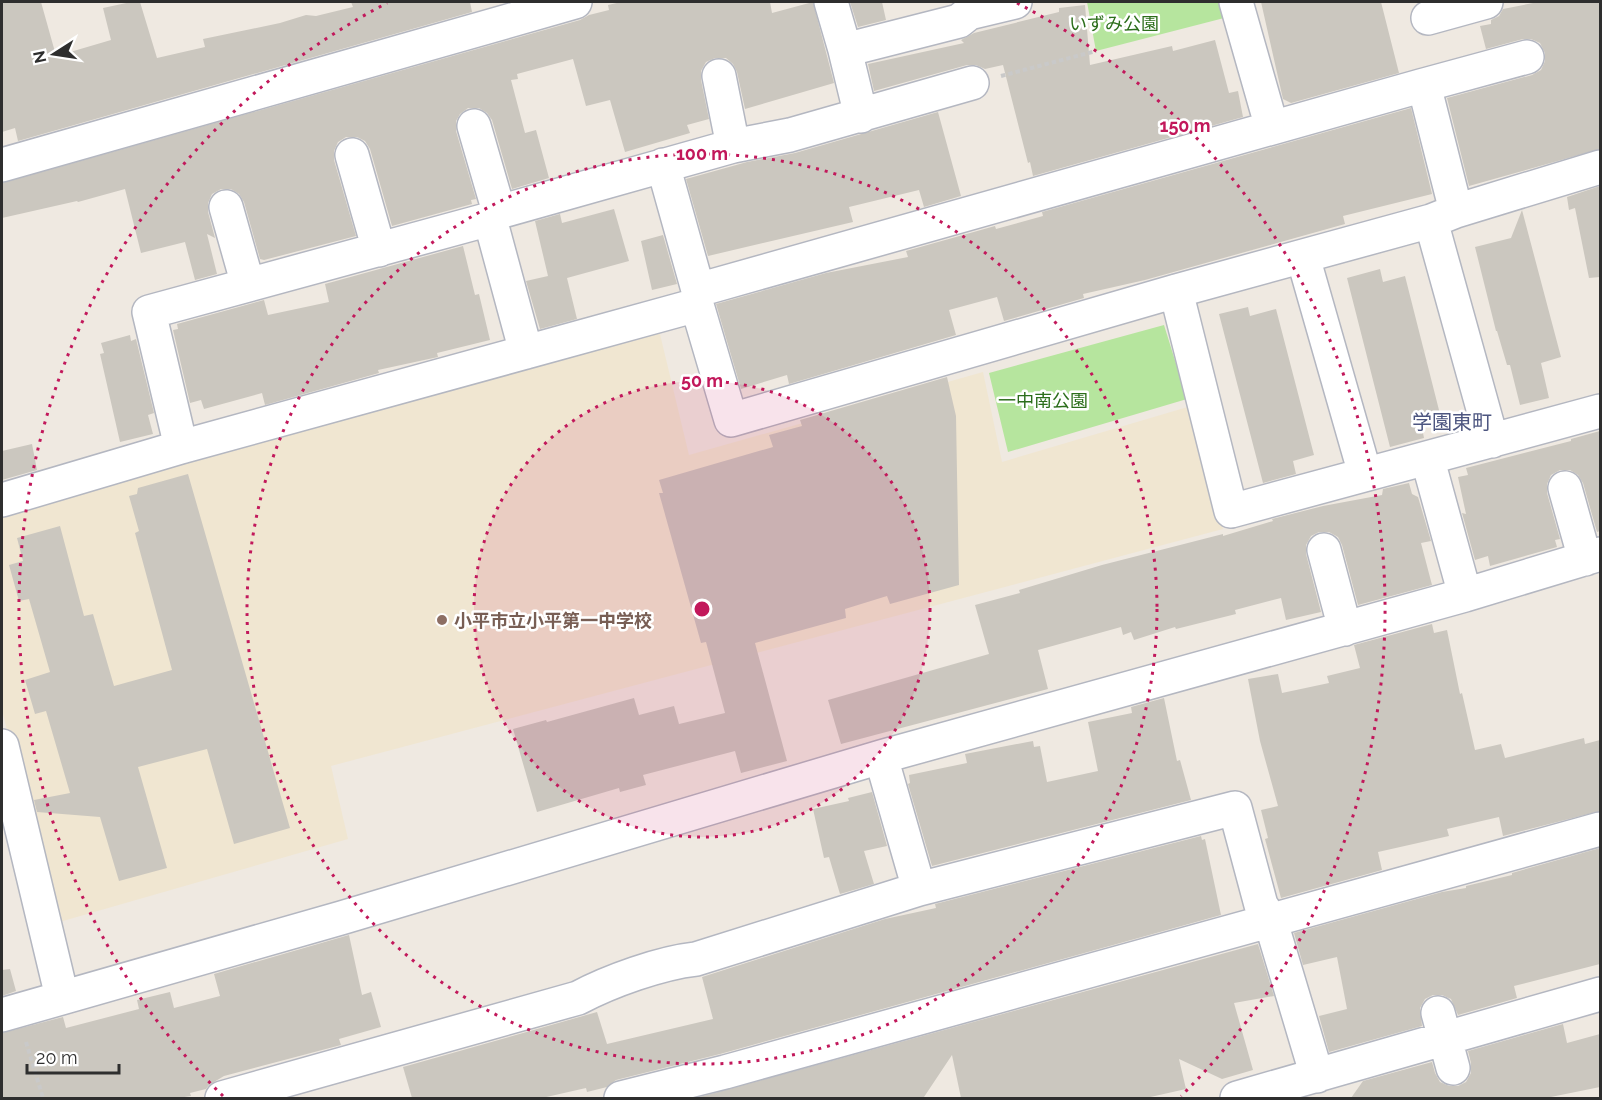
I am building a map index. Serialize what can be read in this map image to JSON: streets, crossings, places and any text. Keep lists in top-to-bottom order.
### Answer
{
  "districts": ["学園東町"],
  "parks": ["いずみ公園", "一中南公園"],
  "places": ["小平市立小平第一中学校"],
  "scale_bar": "20 m",
  "north": "left",
  "rings": ["150 m", "100 m", "50 m"]
}
